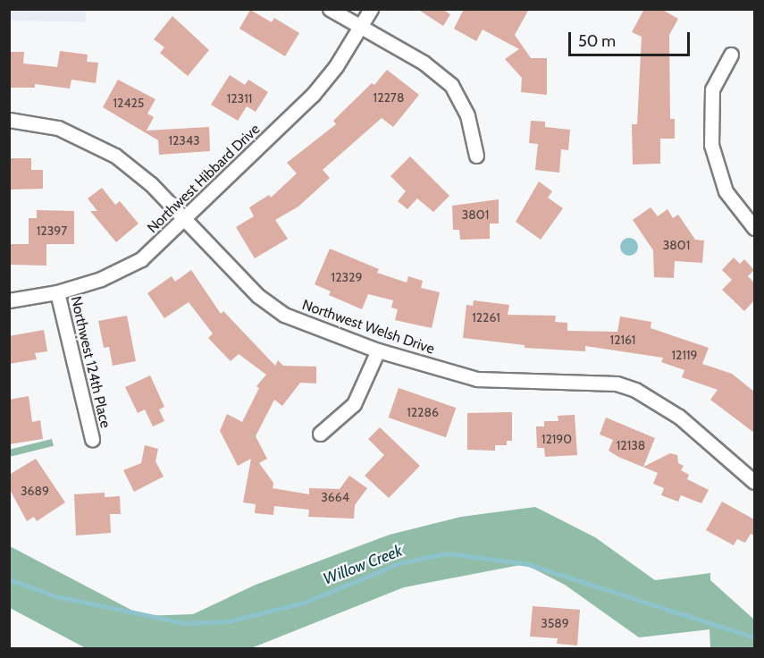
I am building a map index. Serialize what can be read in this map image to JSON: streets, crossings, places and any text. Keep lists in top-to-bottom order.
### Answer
{
  "streets": {
    "street": ["Northwest Hibbard Drive", "Northwest Welsh Drive", "Northwest 124th Place"]
  },
  "crossings": [
    ["Northwest Hibbard Drive", "Northwest Welsh Drive"],
    ["Northwest Hibbard Drive", "Northwest 124th Place"]
  ],
  "water": ["Willow Creek"],
  "house_numbers": [
    "12278",
    "12311",
    "12425",
    "12343",
    "3801",
    "12397",
    "3801",
    "12329",
    "12261",
    "12161",
    "12119",
    "12286",
    "12190",
    "12138",
    "3689",
    "3664",
    "3589"
  ],
  "scale_bar": "50 m"
}
